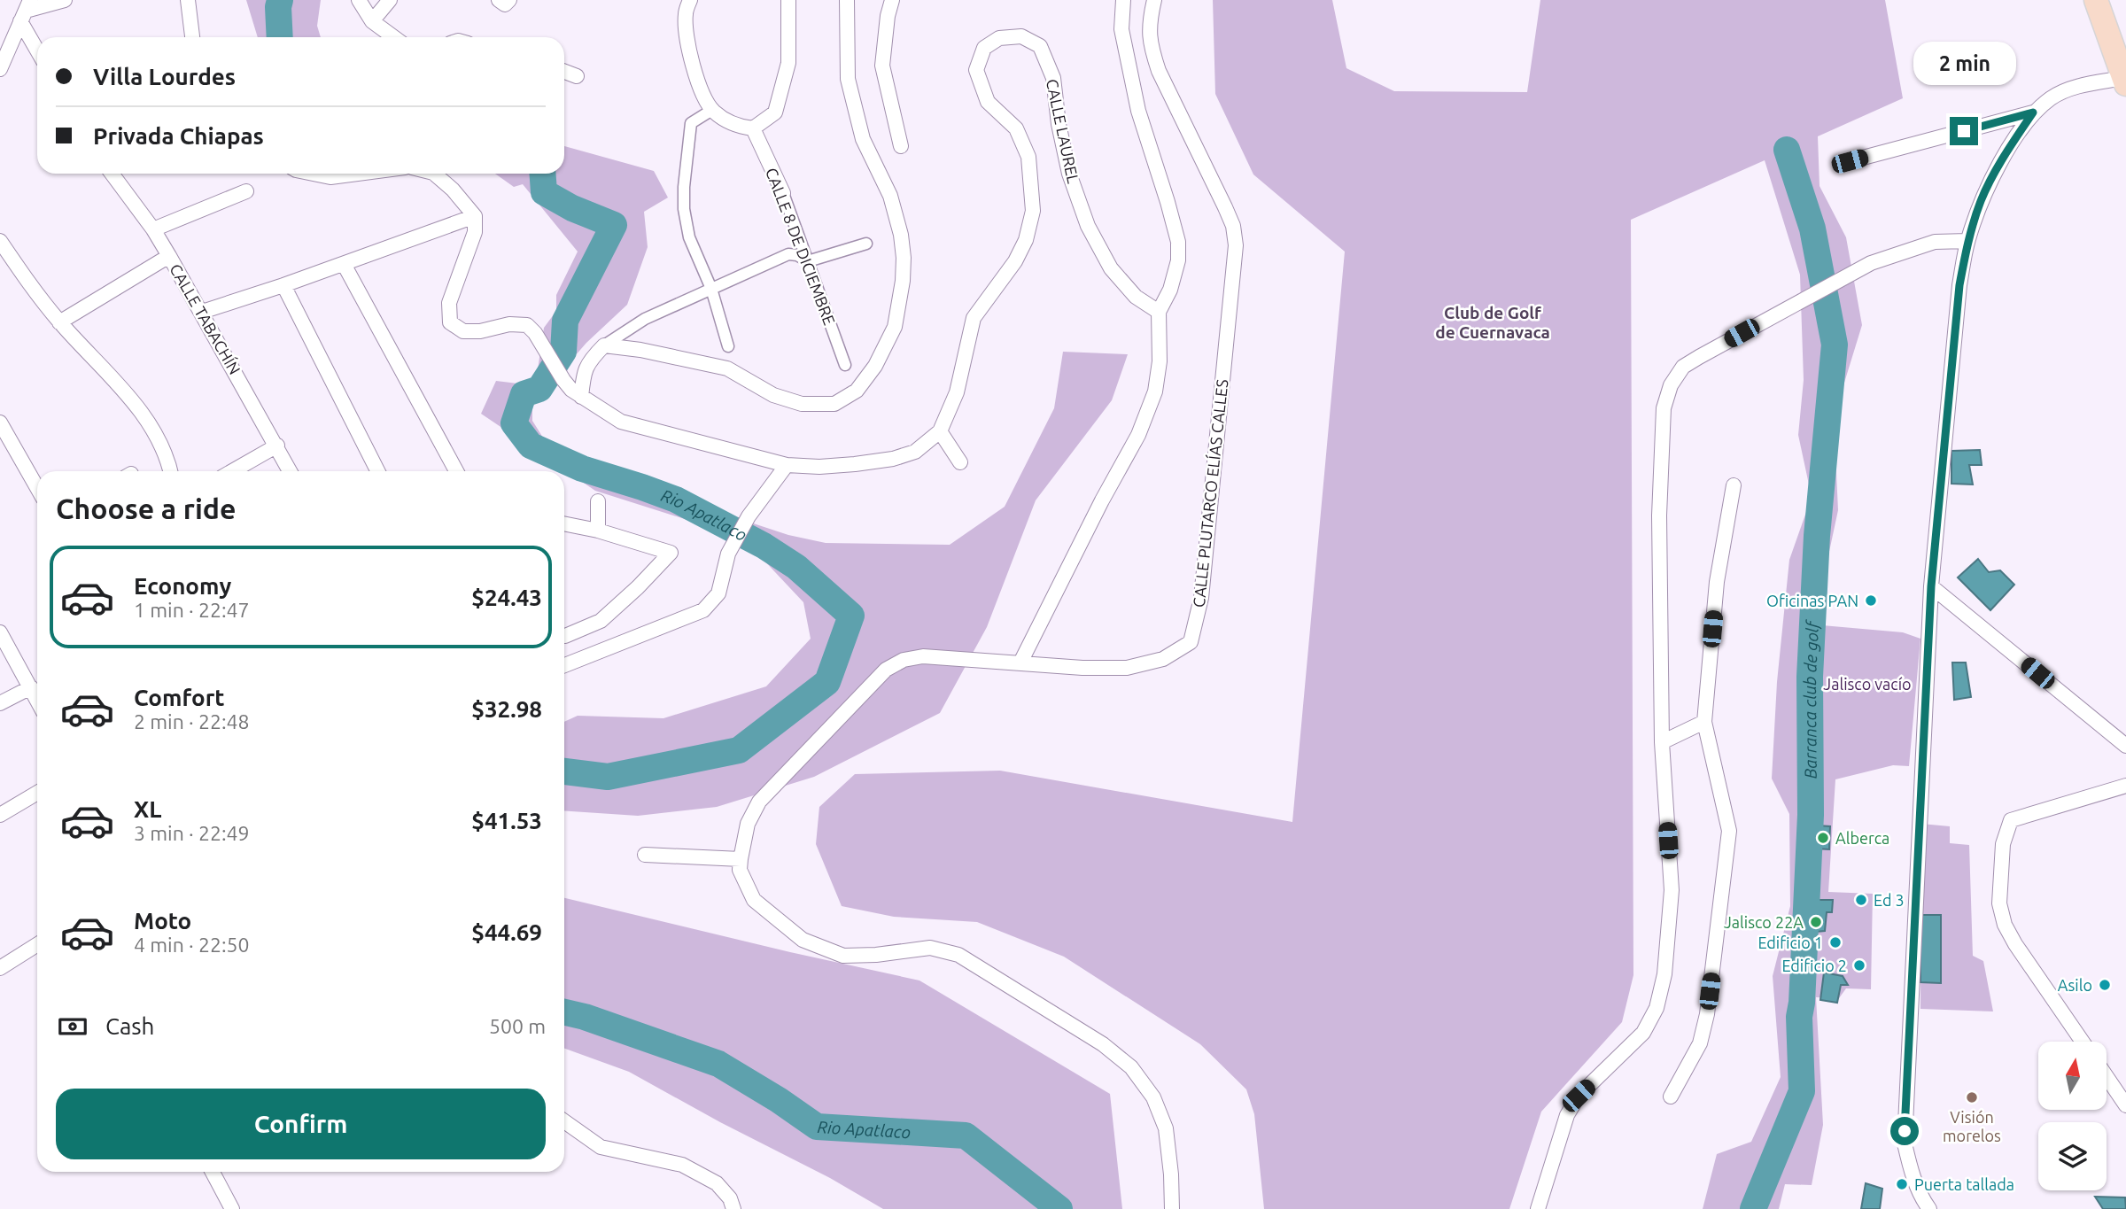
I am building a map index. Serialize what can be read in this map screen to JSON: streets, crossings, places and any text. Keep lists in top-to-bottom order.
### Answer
{
  "streets": {
    "street": [
      "CALLE LAUREL",
      "CALLE 8 DE DICIEMBRE",
      "CALLE TABACHÍN",
      "CALLE PLUTARCO ELÍAS CALLES"
    ]
  },
  "districts": ["Club de Golf de Cuernavaca"],
  "water": ["Rio Apatlaco", "Barranca club de golf"],
  "parks": ["Jalisco vacío"],
  "places": [
    "Oficinas PAN",
    "Alberca",
    "Ed 3",
    "Jalisco 22A",
    "Edificio 1",
    "Edificio 2",
    "Asilo",
    "Visión morelos",
    "Puerta tallada"
  ],
  "north": "top",
  "page": {
    "banner": ["Villa Lourdes", "Privada Chiapas"],
    "bubble": "2 min",
    "heading": "Choose a ride",
    "list": [
      {
        "name": "Economy",
        "note": "1 min · 22:47",
        "value": "$24.43"
      },
      {
        "name": "Comfort",
        "note": "2 min · 22:48",
        "value": "$32.98"
      },
      {
        "name": "XL",
        "note": "3 min · 22:49",
        "value": "$41.53"
      },
      {
        "name": "Moto",
        "note": "4 min · 22:50",
        "value": "$44.69"
      }
    ],
    "pay": ["Cash", "500 m"],
    "buttons": "Confirm"
  }
}
